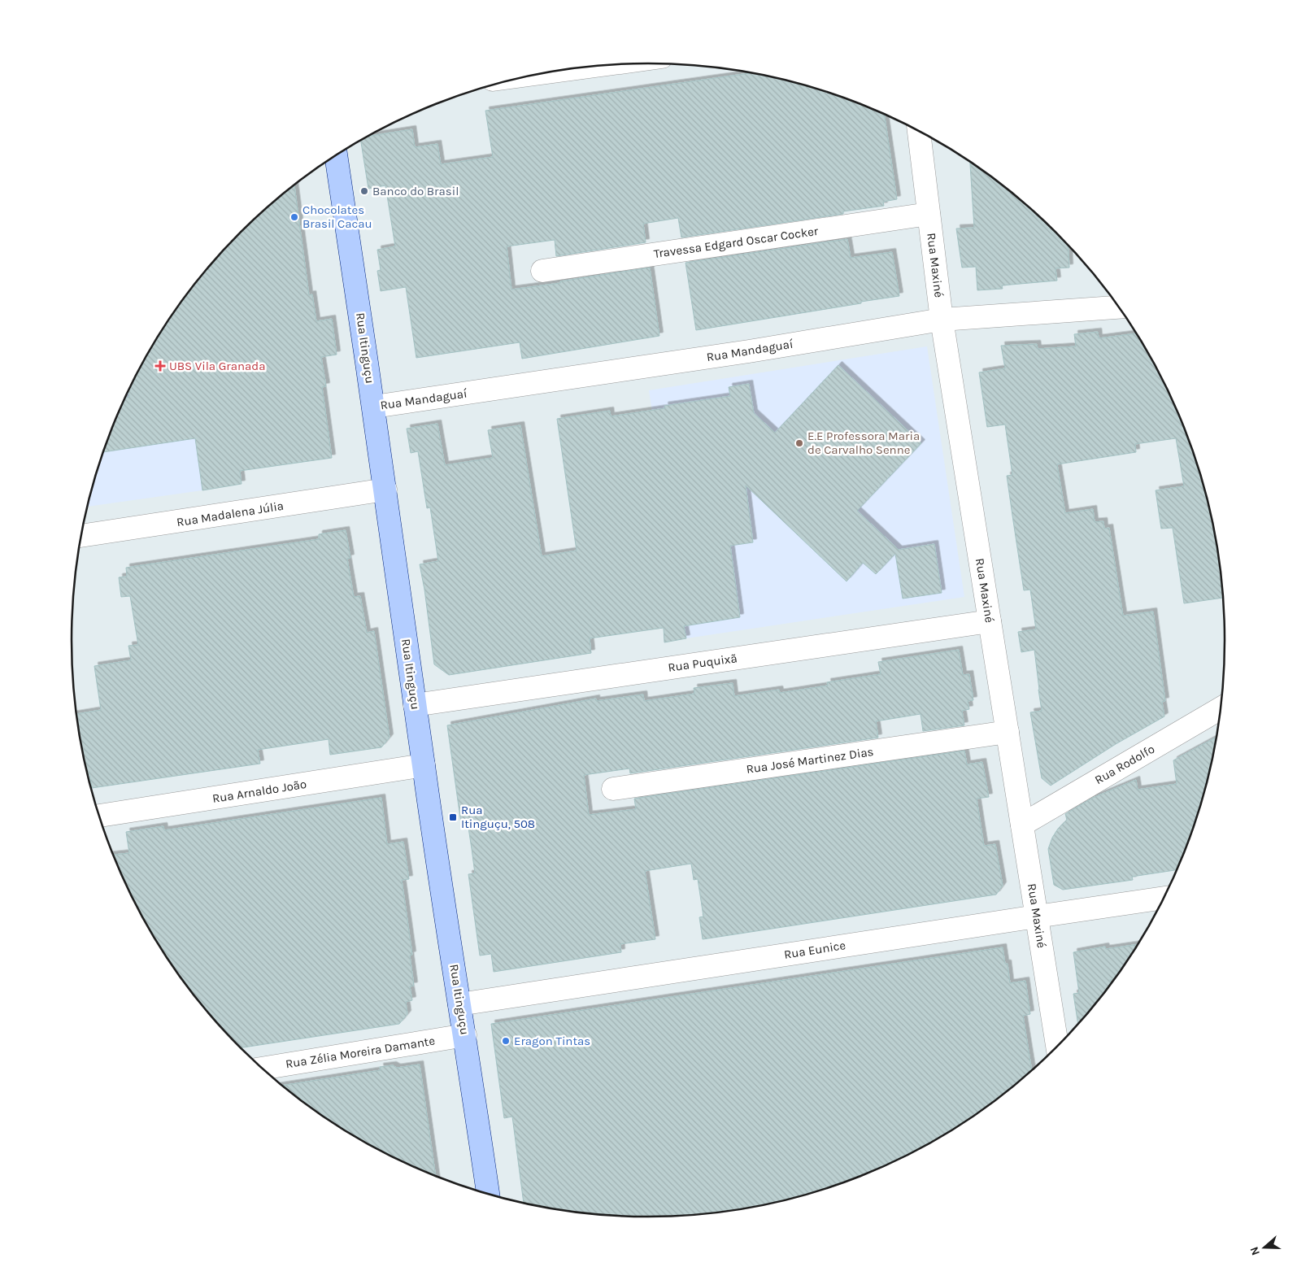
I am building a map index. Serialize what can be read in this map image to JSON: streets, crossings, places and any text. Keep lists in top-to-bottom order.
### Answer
{
  "streets": {
    "main road": ["Rua Itinguçu"],
    "street": [
      "Travessa Edgard Oscar Cocker",
      "Rua Maxiné",
      "Rua Mandaguaí",
      "Rua Madalena Júlia",
      "Rua Puquixã",
      "Rua José Martinez Dias",
      "Rua Rodolfo",
      "Rua Arnaldo João",
      "Rua Eunice",
      "Rua Zélia Moreira Damante"
    ]
  },
  "crossings": [
    ["Travessa Edgard Oscar Cocker", "Rua Maxiné"],
    ["Rua Maxiné", "Rua Mandaguaí"],
    ["Rua Maxiné", "Rua Puquixã"],
    ["Rua Maxiné", "Rua José Martinez Dias"],
    ["Rua Maxiné", "Rua Rodolfo"],
    ["Rua Maxiné", "Rua Eunice"],
    ["Rua Itinguçu", "Rua Mandaguaí"],
    ["Rua Itinguçu", "Rua Madalena Júlia"],
    ["Rua Itinguçu", "Rua Puquixã"],
    ["Rua Itinguçu", "Rua Arnaldo João"],
    ["Rua Itinguçu", "Rua Eunice"],
    ["Rua Itinguçu", "Rua Zélia Moreira Damante"]
  ],
  "places": {
    "other": [
      "Banco do Brasil",
      "Chocolates Brasil Cacau",
      "E.E Professora Maria de Carvalho Senne",
      "Eragon Tintas"
    ],
    "health": ["UBS Vila Granada"],
    "transit": ["Rua Itinguçu, 508"]
  },
  "north": "left"
}
